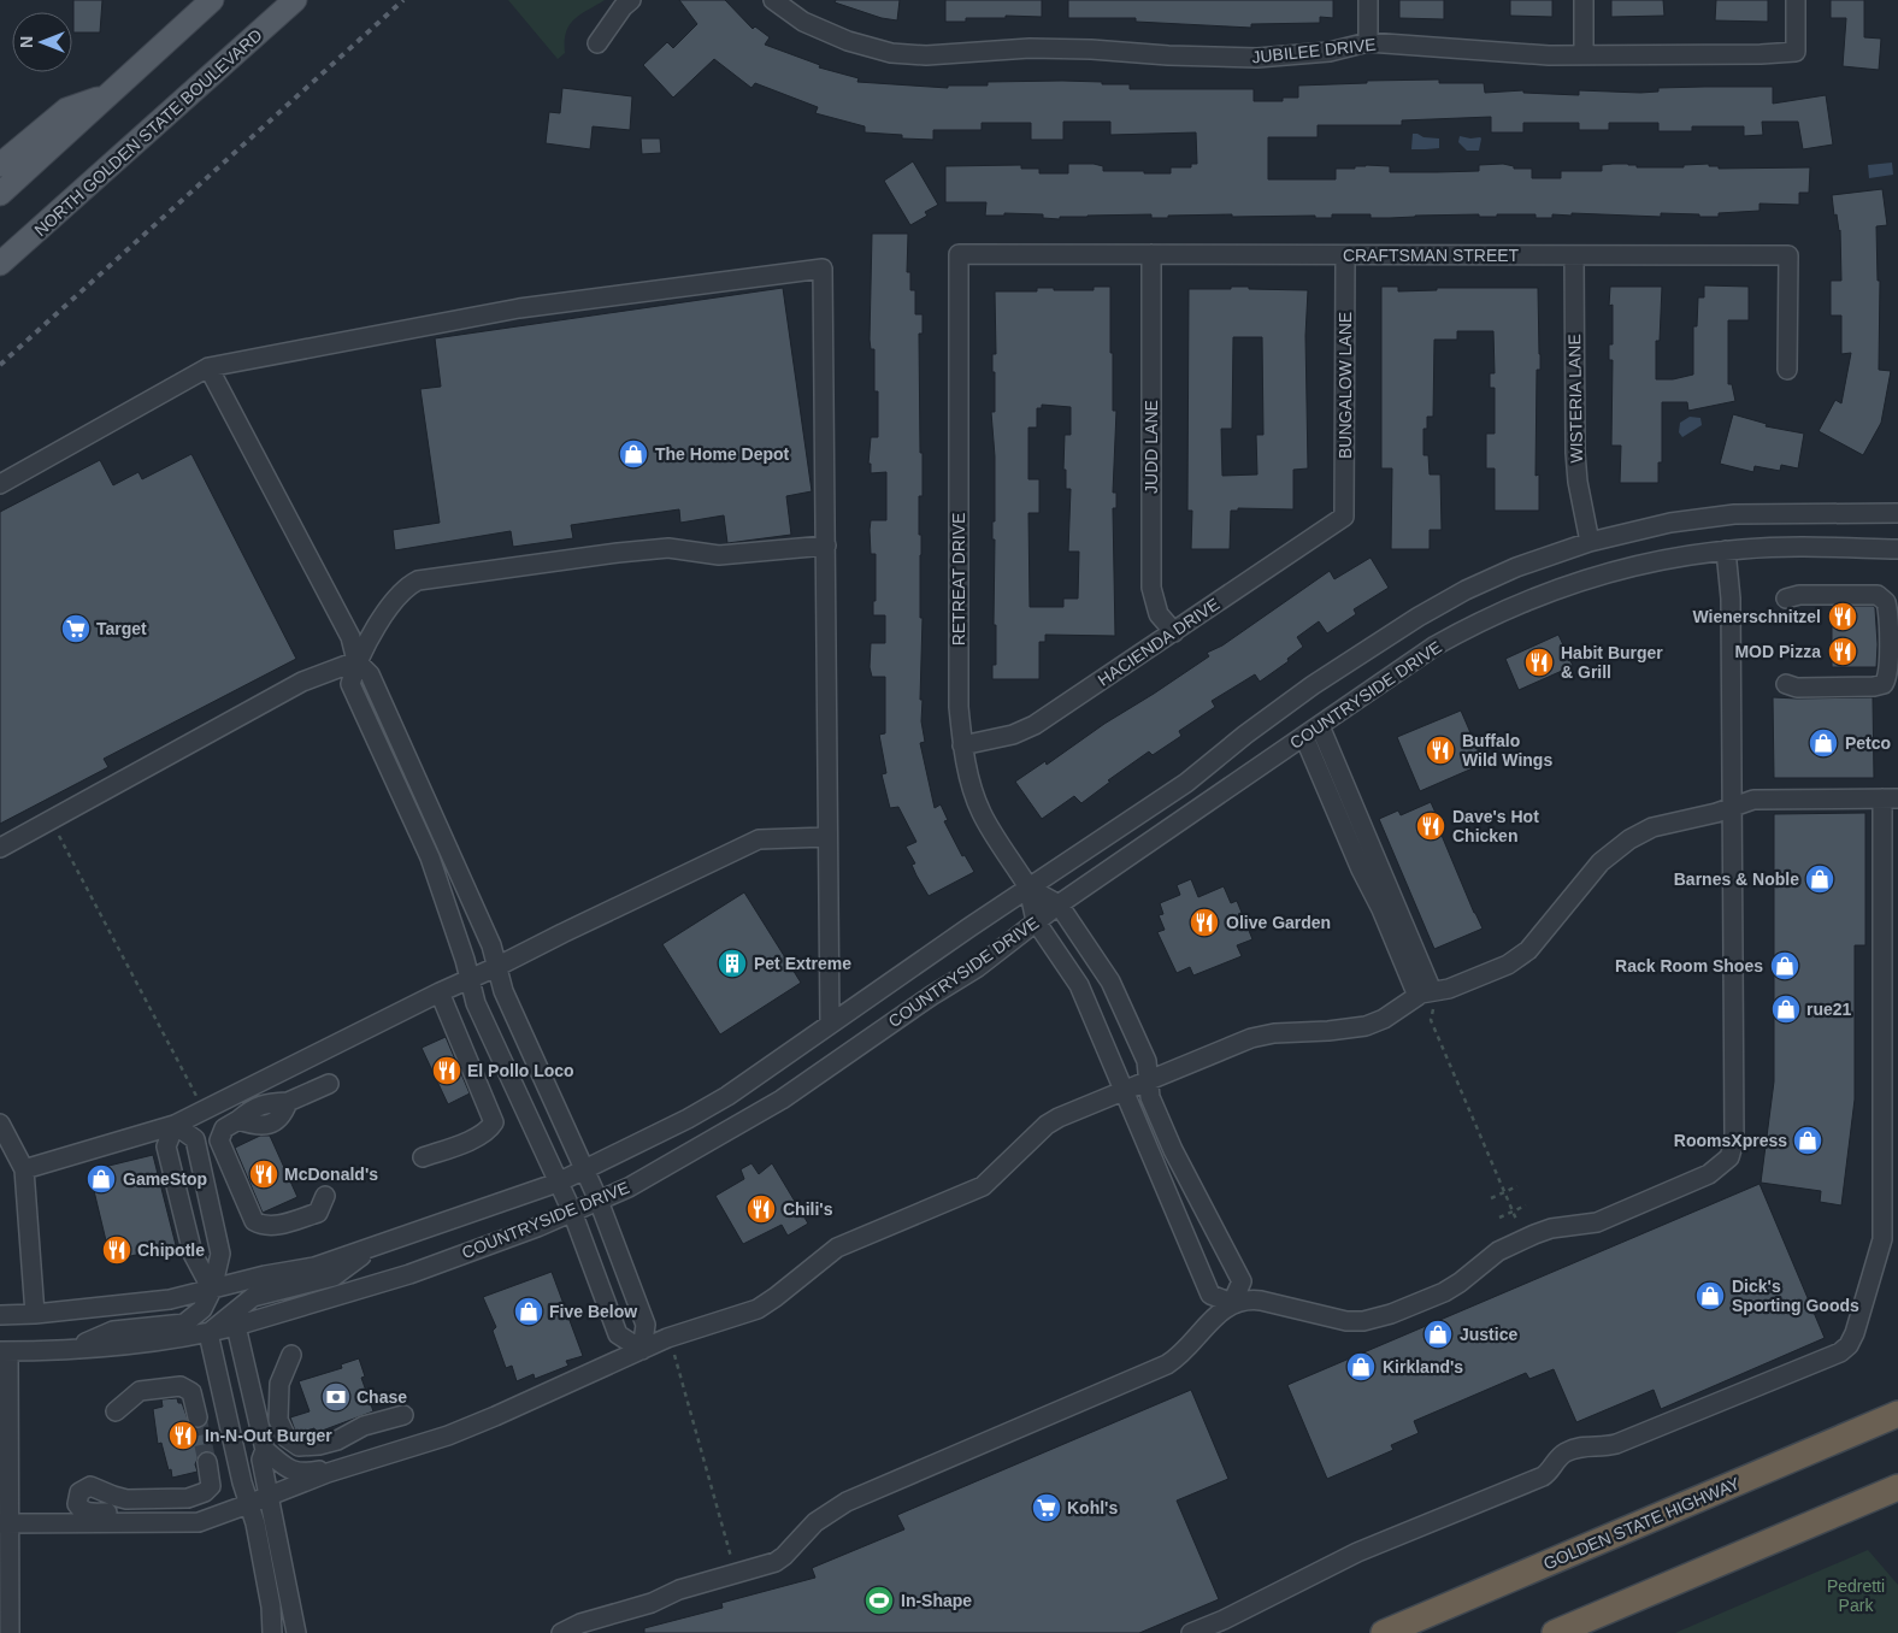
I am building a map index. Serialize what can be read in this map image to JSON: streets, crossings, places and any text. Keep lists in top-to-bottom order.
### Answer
{
  "streets": {
    "highway": ["GOLDEN STATE HIGHWAY"],
    "main road": ["NORTH GOLDEN STATE BOULEVARD"],
    "street": [
      "JUBILEE DRIVE",
      "CRAFTSMAN STREET",
      "BUNGALOW LANE",
      "WISTERIA LANE",
      "JUDD LANE",
      "RETREAT DRIVE",
      "HACIENDA DRIVE",
      "COUNTRYSIDE DRIVE"
    ]
  },
  "crossings": [
    ["CRAFTSMAN STREET", "BUNGALOW LANE"],
    ["CRAFTSMAN STREET", "WISTERIA LANE"],
    ["CRAFTSMAN STREET", "JUDD LANE"],
    ["CRAFTSMAN STREET", "RETREAT DRIVE"],
    ["BUNGALOW LANE", "HACIENDA DRIVE"],
    ["WISTERIA LANE", "COUNTRYSIDE DRIVE"],
    ["JUDD LANE", "HACIENDA DRIVE"],
    ["RETREAT DRIVE", "HACIENDA DRIVE"],
    ["RETREAT DRIVE", "COUNTRYSIDE DRIVE"]
  ],
  "parks": ["Pedretti Park"],
  "places": {
    "shop": [
      "The Home Depot",
      "Petco",
      "Barnes & Noble",
      "Rack Room Shoes",
      "rue21",
      "RoomsXpress",
      "GameStop",
      "Dick's Sporting Goods",
      "Five Below",
      "Justice",
      "Kirkland's"
    ],
    "restaurant": [
      "Wienerschnitzel",
      "MOD Pizza",
      "Habit Burger & Grill",
      "Buffalo Wild Wings",
      "Dave's Hot Chicken",
      "Olive Garden",
      "El Pollo Loco",
      "McDonald's",
      "Chili's",
      "Chipotle",
      "In-N-Out Burger"
    ],
    "supermarket": ["Target", "Kohl's"],
    "building": ["Pet Extreme"],
    "bank": ["Chase"],
    "sports": ["In-Shape"]
  },
  "north": "left"
}
